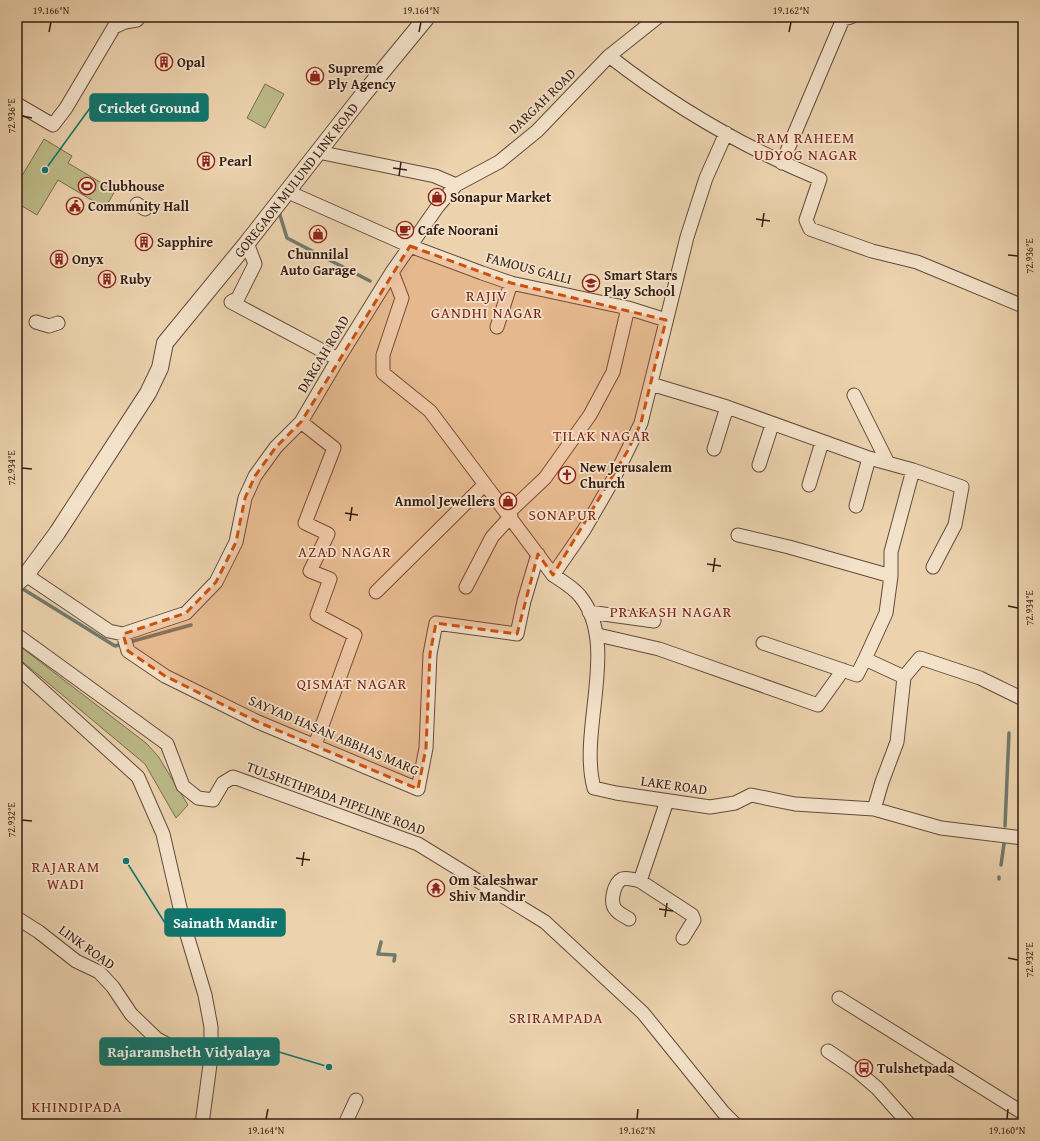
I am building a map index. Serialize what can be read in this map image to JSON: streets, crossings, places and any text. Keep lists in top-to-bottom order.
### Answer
{
  "streets": {
    "street": [
      "DARGAH ROAD",
      "GOREGAON MULUND LINK ROAD",
      "FAMOUS GALLI",
      "SAYYAD HASAN ABBHAS MARG",
      "LAKE ROAD",
      "TULSHETHPADA PIPELINE ROAD",
      "LINK ROAD"
    ]
  },
  "crossings": [
    ["DARGAH ROAD", "FAMOUS GALLI"],
    ["DARGAH ROAD", "SAYYAD HASAN ABBHAS MARG"],
    ["DARGAH ROAD", "LAKE ROAD"],
    ["GOREGAON MULUND LINK ROAD", "FAMOUS GALLI"],
    ["SAYYAD HASAN ABBHAS MARG", "LAKE ROAD"]
  ],
  "districts": [
    "RAM RAHEEM UDYOG NAGAR",
    "RAJIV GANDHI NAGAR",
    "TILAK NAGAR",
    "SONAPUR",
    "AZAD NAGAR",
    "PRAKASH NAGAR",
    "QISMAT NAGAR",
    "RAJARAM WADI",
    "SRIRAMPADA",
    "KHINDIPADA"
  ],
  "places": {
    "building": [
      "Opal",
      "Pearl",
      "Sapphire",
      "Onyx",
      "Ruby"
    ],
    "shop": [
      "Supreme Ply Agency",
      "Sonapur Market",
      "Chunnilal Auto Garage",
      "Anmol Jewellers"
    ],
    "other": ["Cricket Ground", "Sainath Mandir", "Rajaramsheth Vidyalaya"],
    "sports": ["Clubhouse"],
    "public building": ["Community Hall"],
    "cafe": ["Cafe Noorani"],
    "school or university": ["Smart Stars Play School"],
    "church": ["New Jerusalem Church"],
    "temple": ["Om Kaleshwar Shiv Mandir"],
    "bus stop": ["Tulshetpada"]
  },
  "coordinates": [
    "19.166°N",
    "19.164°N",
    "19.162°N",
    "72.936°E",
    "72.934°E",
    "72.932°E",
    "19.160°N"
  ]
}
